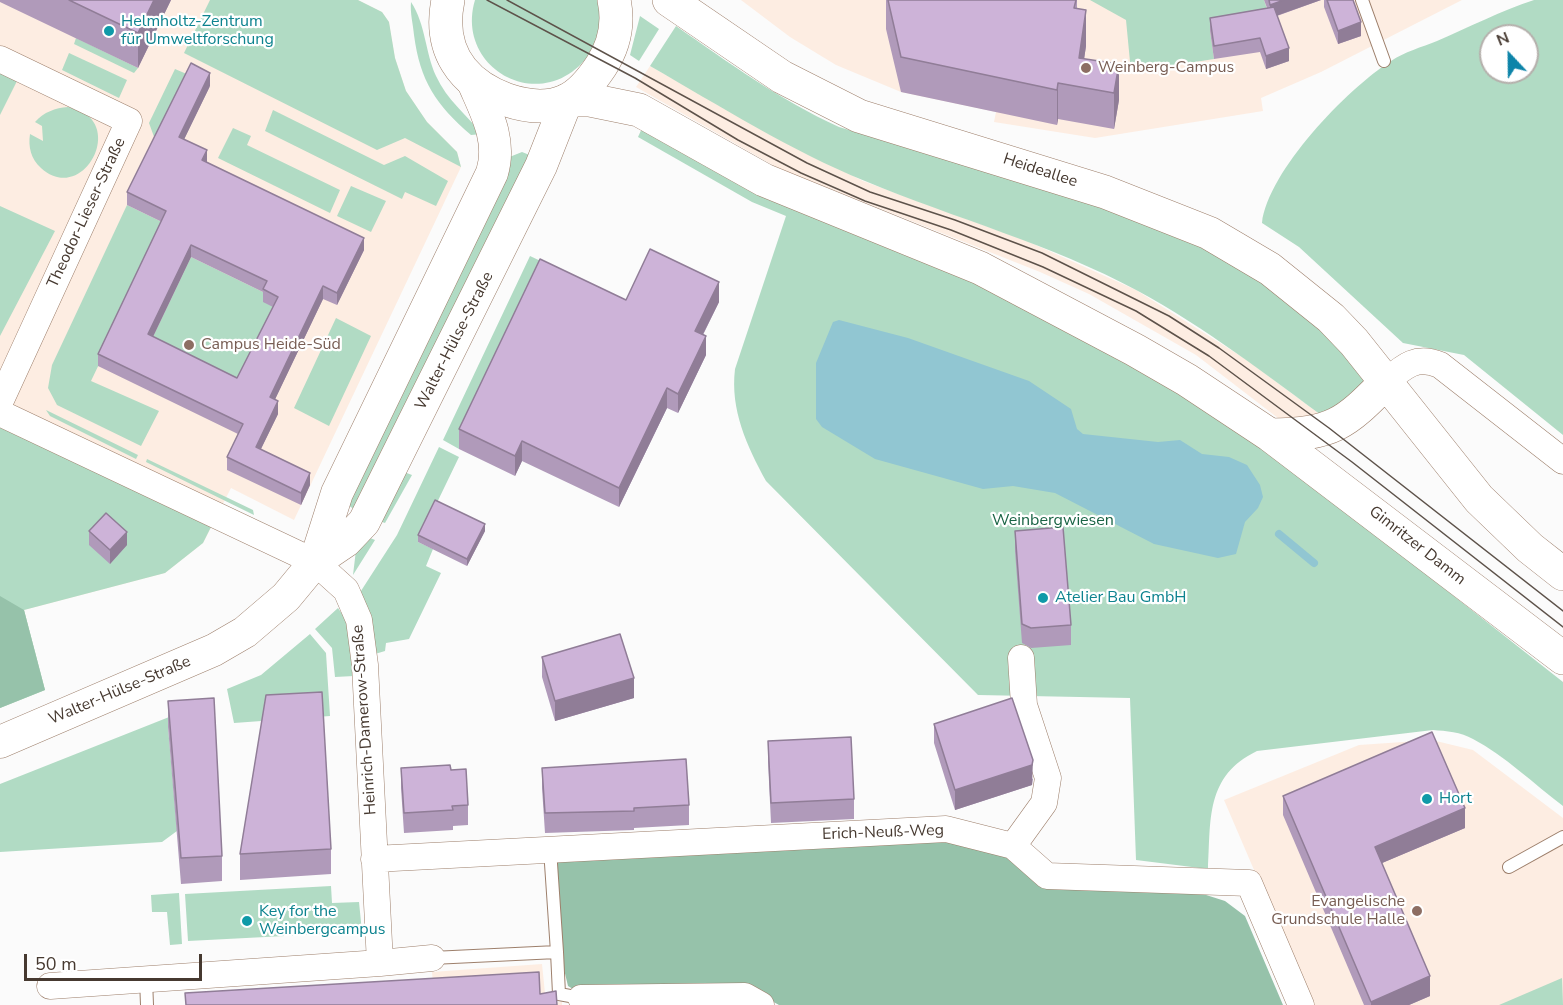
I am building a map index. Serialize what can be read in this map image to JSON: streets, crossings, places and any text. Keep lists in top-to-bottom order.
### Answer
{
  "streets": {
    "main road": ["Heideallee", "Gimritzer Damm"],
    "street": [
      "Theodor-Lieser-Straße",
      "Walter-Hülse-Straße",
      "Heinrich-Damerow-Straße",
      "Erich-Neuß-Weg"
    ]
  },
  "crossings": [
    ["Walter-Hülse-Straße", "Heinrich-Damerow-Straße"]
  ],
  "parks": ["Weinbergwiesen"],
  "places": [
    "Helmholtz-Zentrum für Umweltforschung",
    "Weinberg-Campus",
    "Campus Heide-Süd",
    "Atelier Bau GmbH",
    "Hort",
    "Evangelische Grundschule Halle",
    "Key for the Weinbergcampus"
  ],
  "scale_bar": "50 m",
  "north": "top"
}
